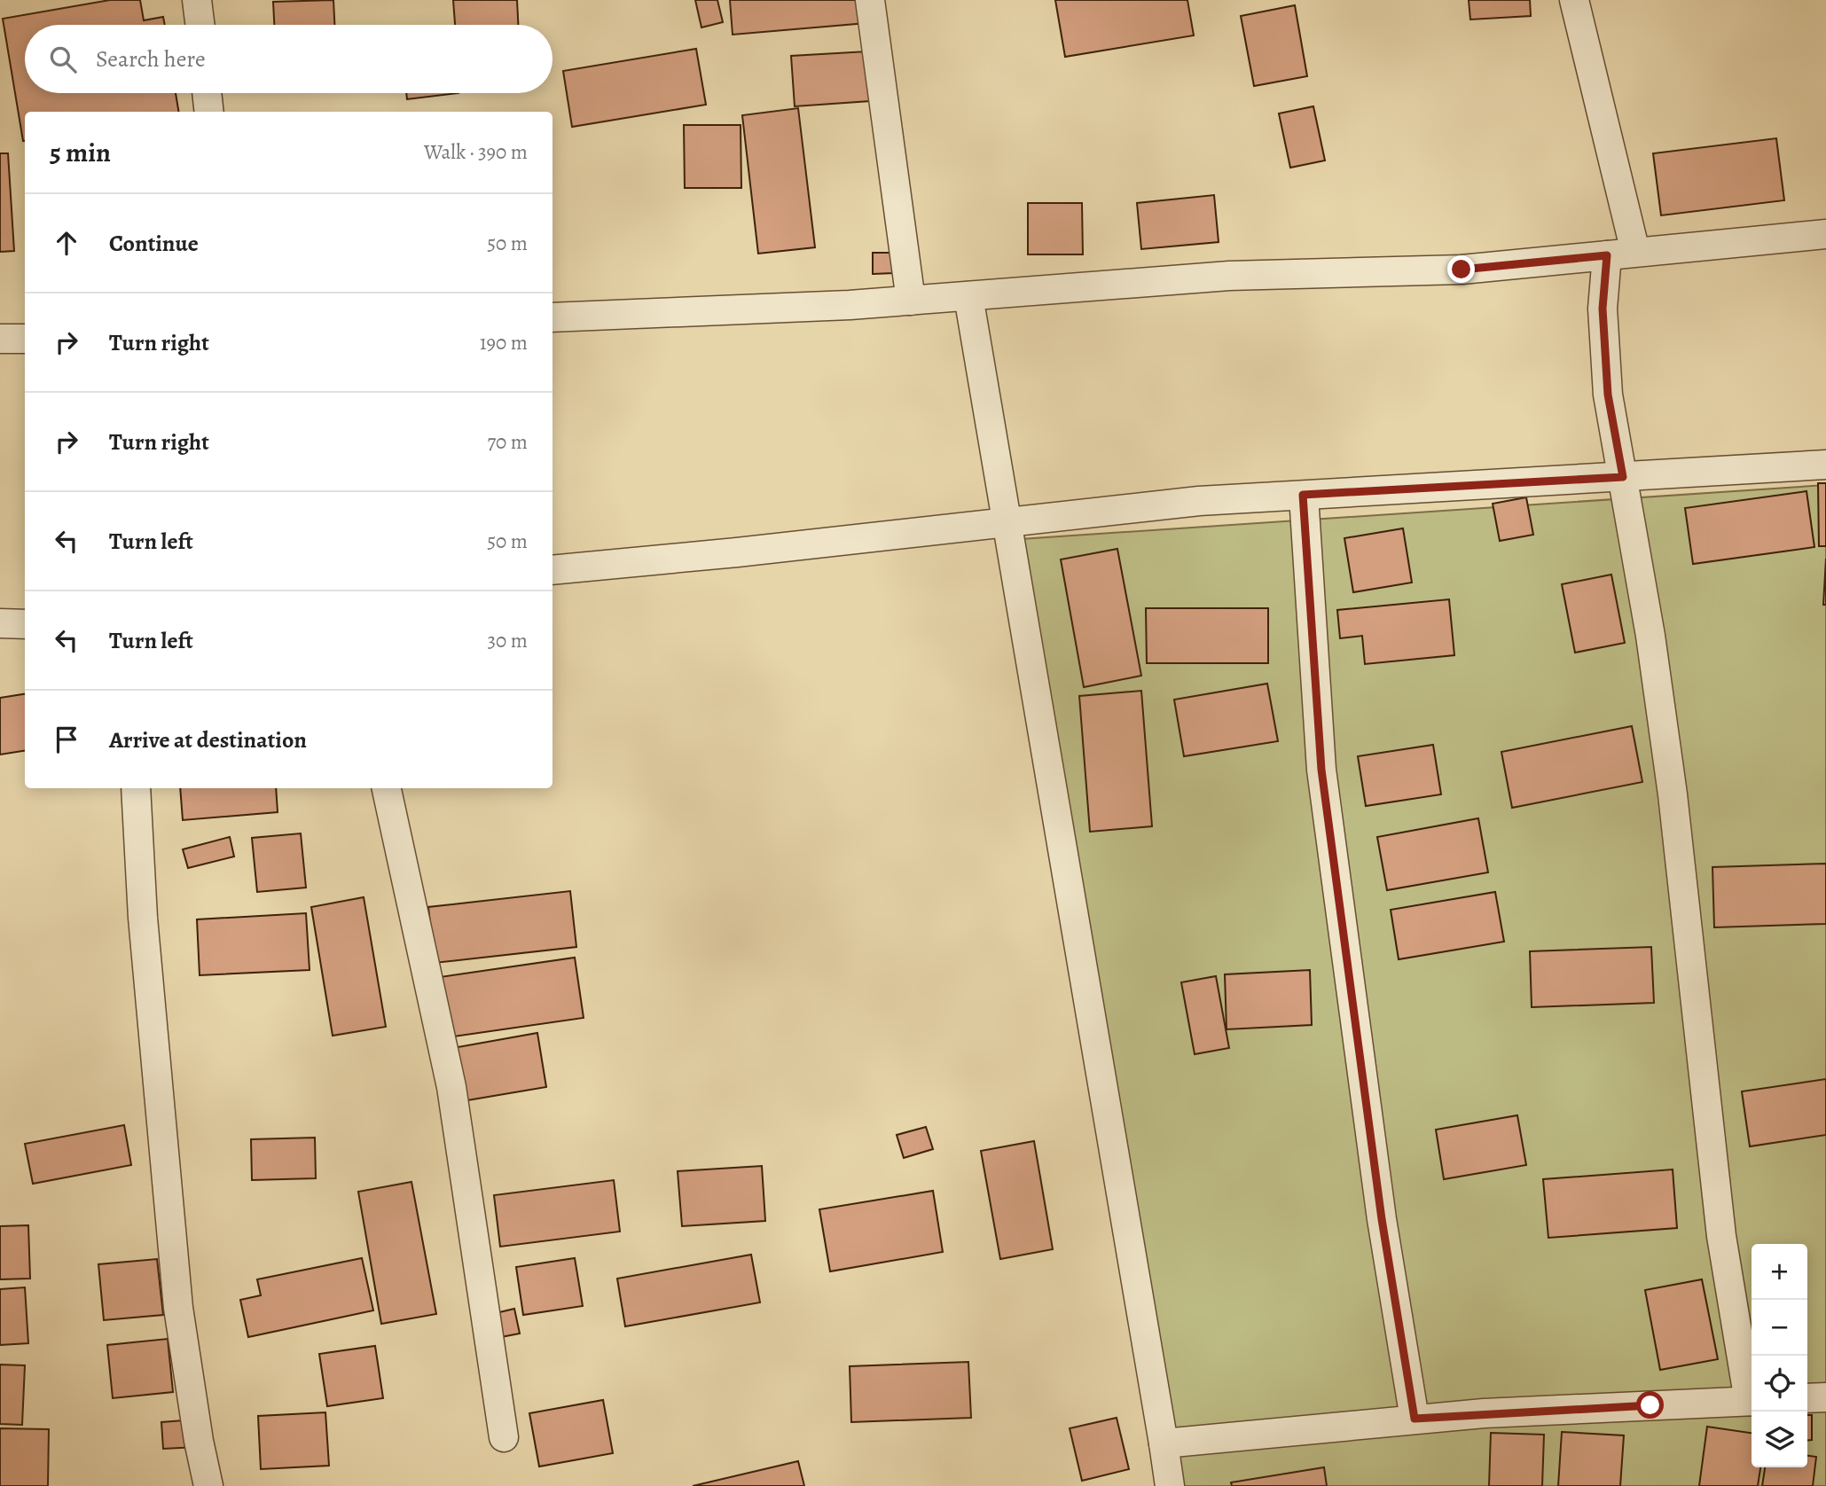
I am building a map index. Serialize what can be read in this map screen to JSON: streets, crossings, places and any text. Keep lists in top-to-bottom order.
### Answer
{
  "page": {
    "search": "Search here",
    "heading": ["5 min", "Walk · 390 m"],
    "list": [
      ["Continue", "50 m"],
      ["Turn right", "190 m"],
      ["Turn right", "70 m"],
      ["Turn left", "50 m"],
      ["Turn left", "30 m"],
      "Arrive at destination"
    ],
    "map_buttons": ["+", "−"]
  }
}
